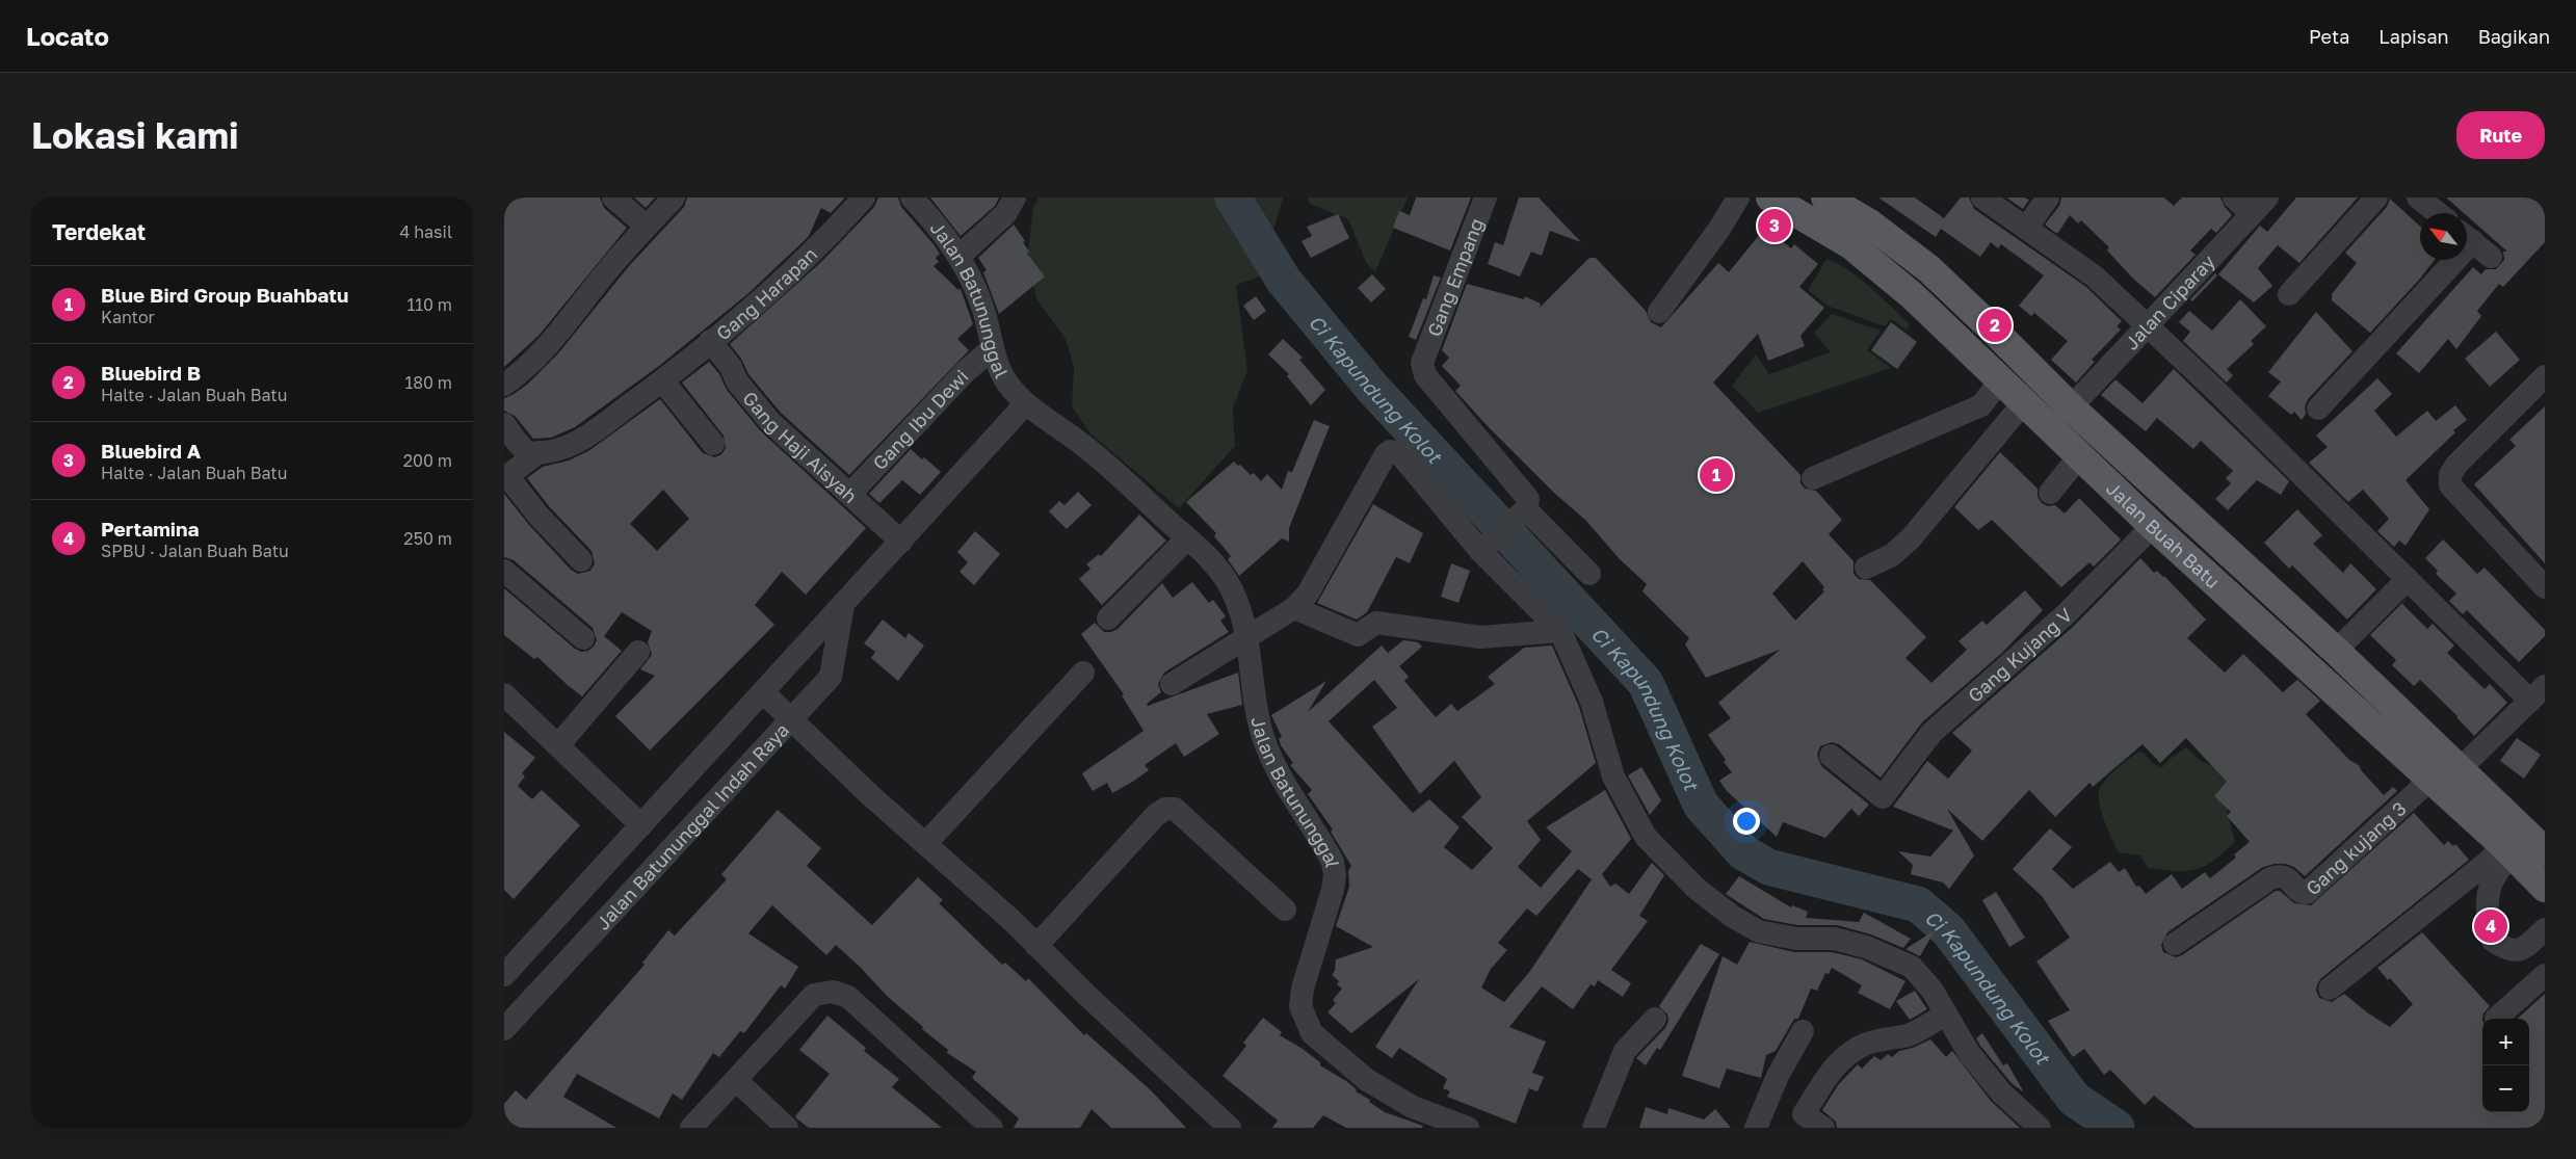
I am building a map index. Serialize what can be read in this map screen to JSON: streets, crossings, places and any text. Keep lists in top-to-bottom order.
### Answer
{
  "streets": {
    "main road": ["Jalan Buah Batu"],
    "street": [
      "Gang Empang",
      "Gang Harapan",
      "Jalan Batununggal",
      "Jalan Ciparay",
      "Gang Ibu Dewi",
      "Gang Haji Aisyah",
      "Gang Kujang V",
      "Jalan Batununggal Indah Raya",
      "Gang kujang 3"
    ]
  },
  "crossings": [
    ["Gang Harapan", "Gang Haji Aisyah"],
    ["Jalan Batununggal", "Gang Ibu Dewi"],
    ["Jalan Batununggal", "Jalan Batununggal Indah Raya"],
    ["Jalan Ciparay", "Jalan Buah Batu"],
    ["Gang Ibu Dewi", "Gang Haji Aisyah"],
    ["Gang Haji Aisyah", "Jalan Batununggal Indah Raya"],
    ["Jalan Buah Batu", "Gang Kujang V"],
    ["Jalan Buah Batu", "Gang kujang 3"]
  ],
  "water": ["Ci Kapundung Kolot"],
  "north": "top left",
  "page": {
    "header": "Locato",
    "nav": ["Peta", "Lapisan", "Bagikan"],
    "buttons": "Rute",
    "title": "Lokasi kami",
    "heading": ["Terdekat", "4 hasil"],
    "pins": [
      "3",
      "2",
      "1",
      "4"
    ],
    "list": [
      {
        "mark": "1",
        "name": "Blue Bird Group Buahbatu",
        "note": "Kantor",
        "value": "110 m"
      },
      {
        "mark": "2",
        "name": "Bluebird B",
        "note": "Halte · Jalan Buah Batu",
        "value": "180 m"
      },
      {
        "mark": "3",
        "name": "Bluebird A",
        "note": "Halte · Jalan Buah Batu",
        "value": "200 m"
      },
      {
        "mark": "4",
        "name": "Pertamina",
        "note": "SPBU · Jalan Buah Batu",
        "value": "250 m"
      }
    ],
    "map_buttons": ["+", "−"]
  }
}
